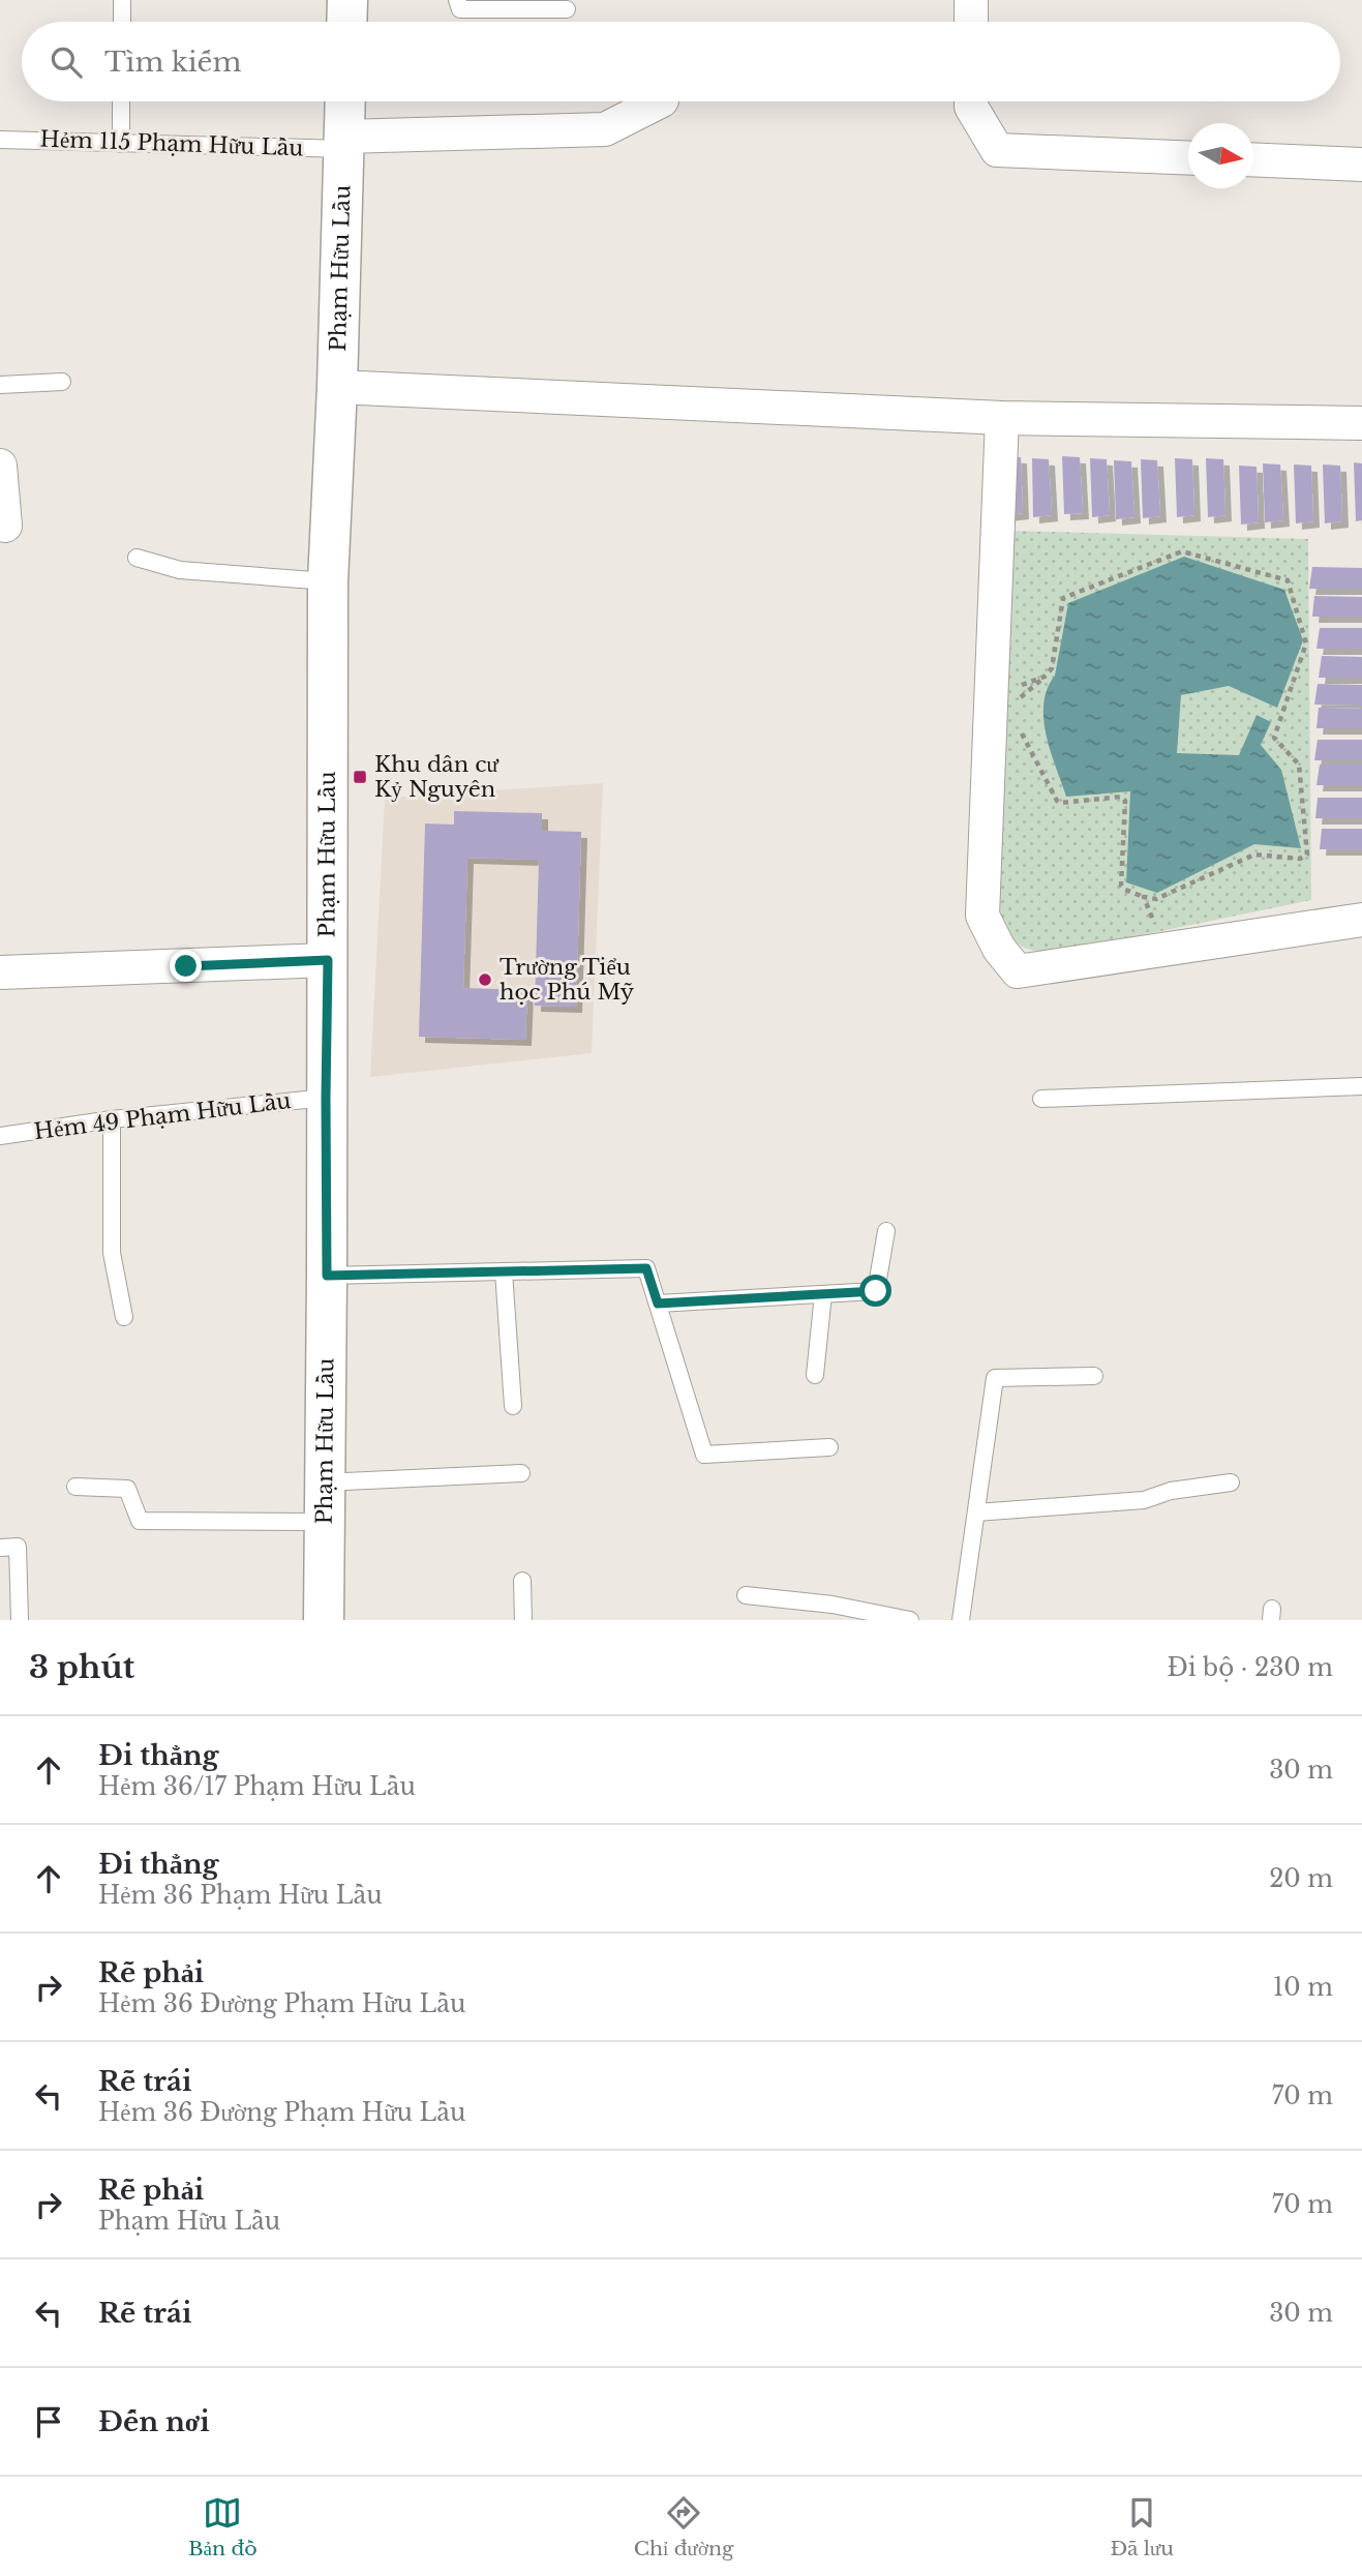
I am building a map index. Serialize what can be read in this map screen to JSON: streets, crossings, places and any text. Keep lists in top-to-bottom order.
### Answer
{
  "streets": {
    "main road": ["Phạm Hữu Lầu"],
    "lane": ["Hẻm 115 Phạm Hữu Lầu", "Hẻm 49 Phạm Hữu Lầu"]
  },
  "crossings": [
    ["Hẻm 115 Phạm Hữu Lầu", "Phạm Hữu Lầu"],
    ["Phạm Hữu Lầu", "Hẻm 49 Phạm Hữu Lầu"]
  ],
  "places": {
    "transit": ["Khu dân cư Kỷ Nguyên"],
    "other": ["Trường Tiểu học Phú Mỹ"]
  },
  "north": "right",
  "page": {
    "search": "Tìm kiếm",
    "heading": ["3 phút", "Đi bộ · 230 m"],
    "list": [
      ["Đi thẳng", "Hẻm 36/17 Phạm Hữu Lầu", "30 m"],
      ["Đi thẳng", "Hẻm 36 Phạm Hữu Lầu", "20 m"],
      ["Rẽ phải", "Hẻm 36 Đường Phạm Hữu Lầu", "10 m"],
      ["Rẽ trái", "Hẻm 36 Đường Phạm Hữu Lầu", "70 m"],
      ["Rẽ phải", "Phạm Hữu Lầu", "70 m"],
      ["Rẽ trái", "30 m"],
      "Đến nơi"
    ],
    "nav": ["Bản đồ", "Chỉ đường", "Đã lưu"]
  }
}
